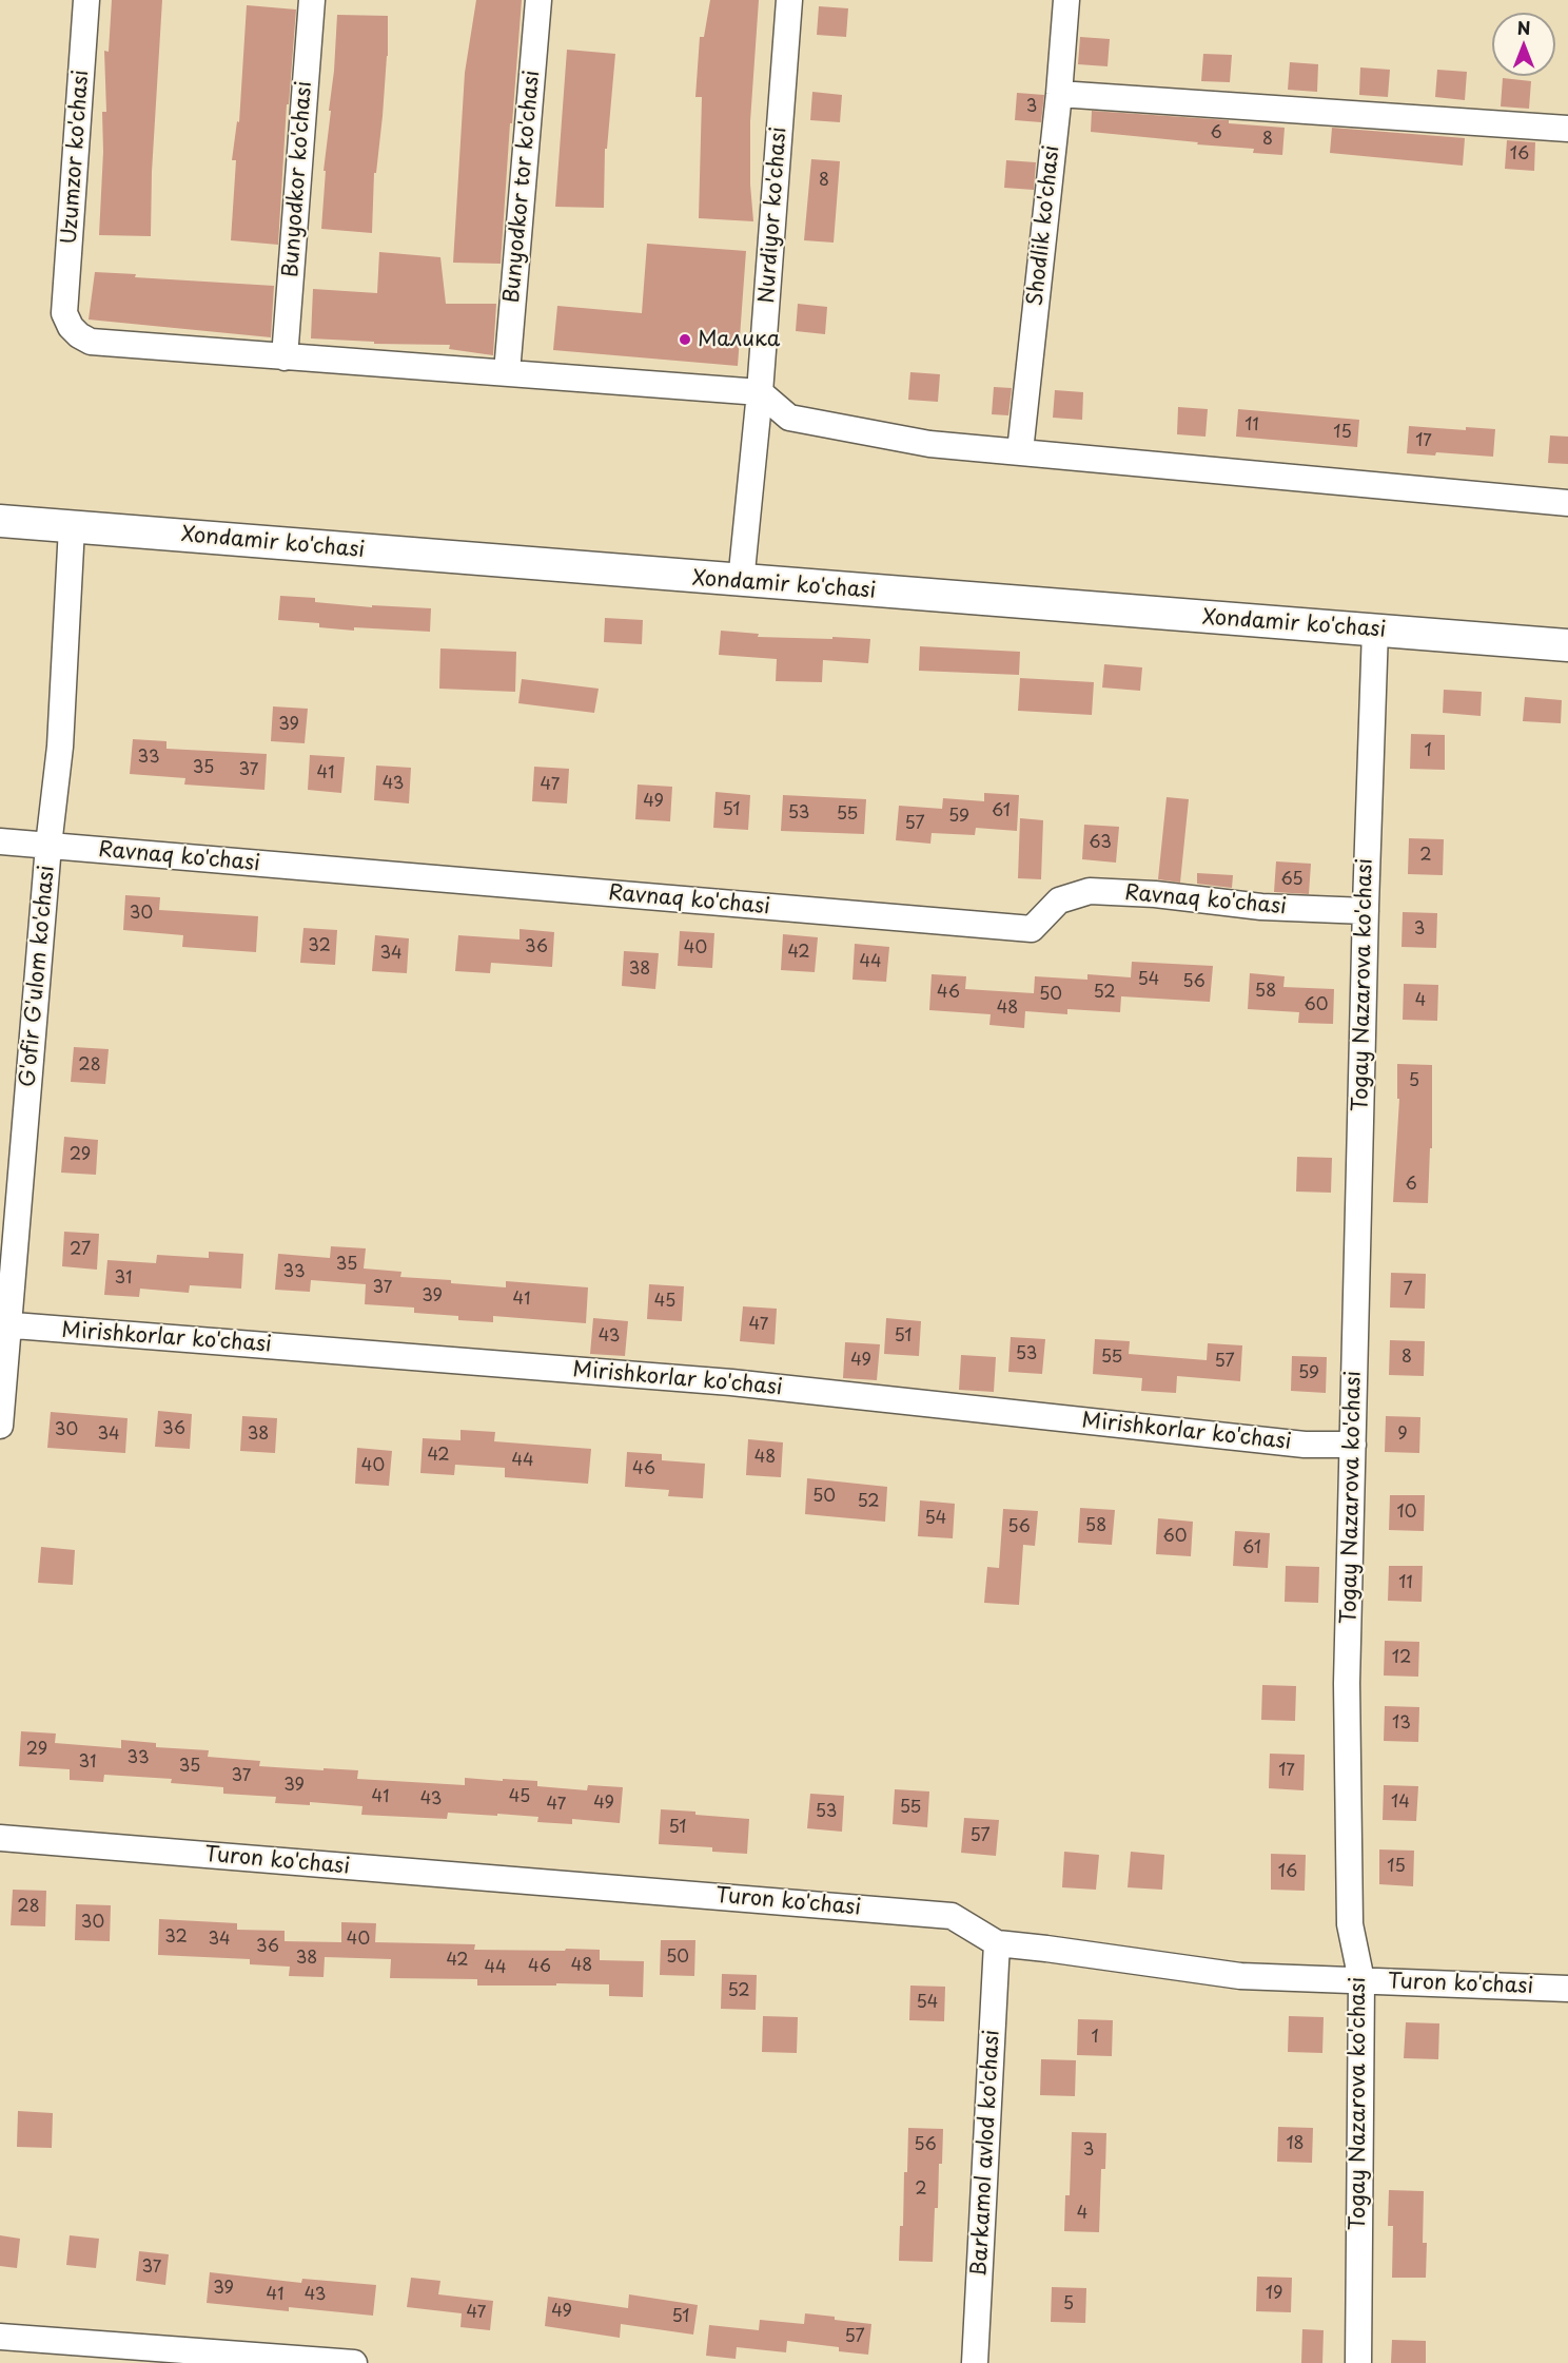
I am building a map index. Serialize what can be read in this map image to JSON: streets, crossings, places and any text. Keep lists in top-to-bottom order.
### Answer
{
  "streets": {
    "main road": ["Xondamir ko'chasi"],
    "street": [
      "Uzumzor ko'chasi",
      "Bunyodkor ko'chasi",
      "Bunyodkor tor ko'chasi",
      "Nurdiyor ko'chasi",
      "Shodlik ko'chasi",
      "Ravnaq ko'chasi",
      "G'ofir G'ulom ko'chasi",
      "Togay Nazarova ko'chasi",
      "Mirishkorlar ko'chasi",
      "Turon ko'chasi",
      "Barkamol avlod ko'chasi"
    ]
  },
  "crossings": [
    ["Uzumzor ko'chasi", "Bunyodkor ko'chasi"],
    ["Nurdiyor ko'chasi", "Xondamir ko'chasi"],
    ["Xondamir ko'chasi", "G'ofir G'ulom ko'chasi"],
    ["Xondamir ko'chasi", "Togay Nazarova ko'chasi"],
    ["Ravnaq ko'chasi", "G'ofir G'ulom ko'chasi"],
    ["Ravnaq ko'chasi", "Togay Nazarova ko'chasi"],
    ["G'ofir G'ulom ko'chasi", "Mirishkorlar ko'chasi"],
    ["Togay Nazarova ko'chasi", "Mirishkorlar ko'chasi"],
    ["Togay Nazarova ko'chasi", "Turon ko'chasi"],
    ["Turon ko'chasi", "Barkamol avlod ko'chasi"]
  ],
  "places": ["Малика"],
  "house_numbers": [
    "3",
    "6",
    "8",
    "16",
    "8",
    "11",
    "15",
    "17",
    "39",
    "1",
    "33",
    "35",
    "37",
    "41",
    "43",
    "47",
    "49",
    "51",
    "61",
    "53",
    "55",
    "59",
    "57",
    "63",
    "2",
    "65",
    "30",
    "3",
    "32",
    "36",
    "40",
    "42",
    "34",
    "44",
    "38",
    "54",
    "56",
    "58",
    "46",
    "52",
    "50",
    "4",
    "60",
    "48",
    "28",
    "5",
    "29",
    "6",
    "27",
    "35",
    "33",
    "31",
    "37",
    "7",
    "39",
    "41",
    "45",
    "47",
    "43",
    "51",
    "53",
    "55",
    "8",
    "49",
    "57",
    "59",
    "36",
    "30",
    "34",
    "38",
    "9",
    "42",
    "48",
    "44",
    "40",
    "46",
    "50",
    "52",
    "10",
    "54",
    "58",
    "56",
    "60",
    "61",
    "11",
    "12",
    "13",
    "29",
    "33",
    "31",
    "35",
    "17",
    "37",
    "39",
    "41",
    "45",
    "43",
    "14",
    "49",
    "47",
    "55",
    "53",
    "51",
    "57",
    "15",
    "16",
    "28",
    "30",
    "32",
    "34",
    "40",
    "36",
    "50",
    "38",
    "42",
    "48",
    "46",
    "44",
    "52",
    "54",
    "1",
    "18",
    "56",
    "3",
    "2",
    "4",
    "37",
    "39",
    "19",
    "41",
    "43",
    "5",
    "49",
    "47",
    "51",
    "57"
  ],
  "north": "top"
}
